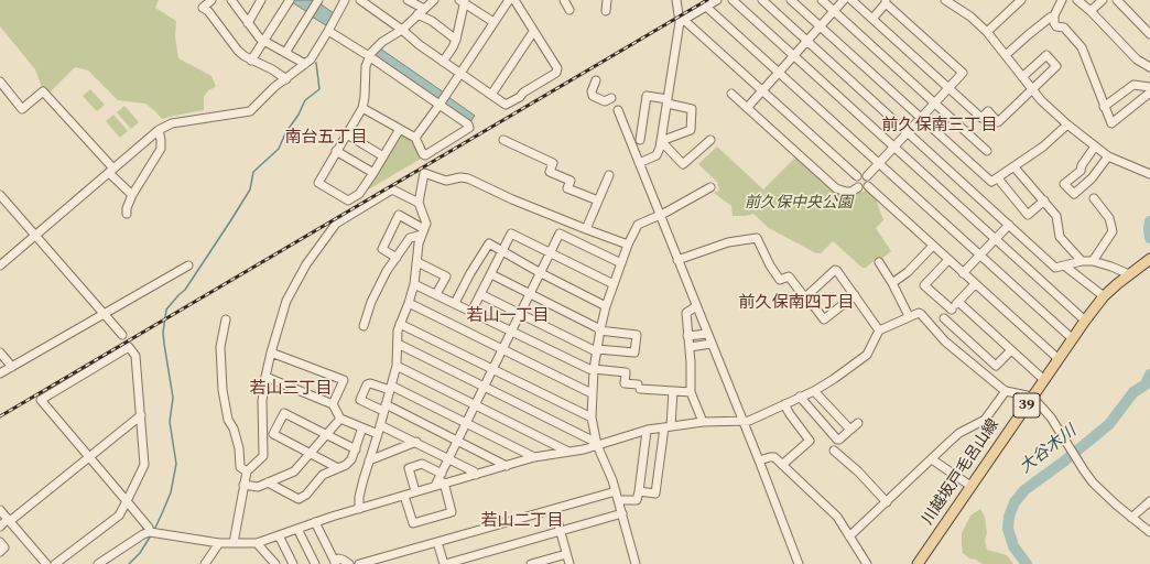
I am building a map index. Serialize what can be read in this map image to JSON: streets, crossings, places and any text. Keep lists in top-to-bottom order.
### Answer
{
  "streets": {
    "main road": ["39", "川越坂戸毛呂山線"]
  },
  "districts": [
    "前久保南三丁目",
    "南台五丁目",
    "前久保南四丁目",
    "若山一丁目",
    "若山三丁目",
    "若山二丁目"
  ],
  "water": ["大谷木川"],
  "parks": ["前久保中央公園"]
}
